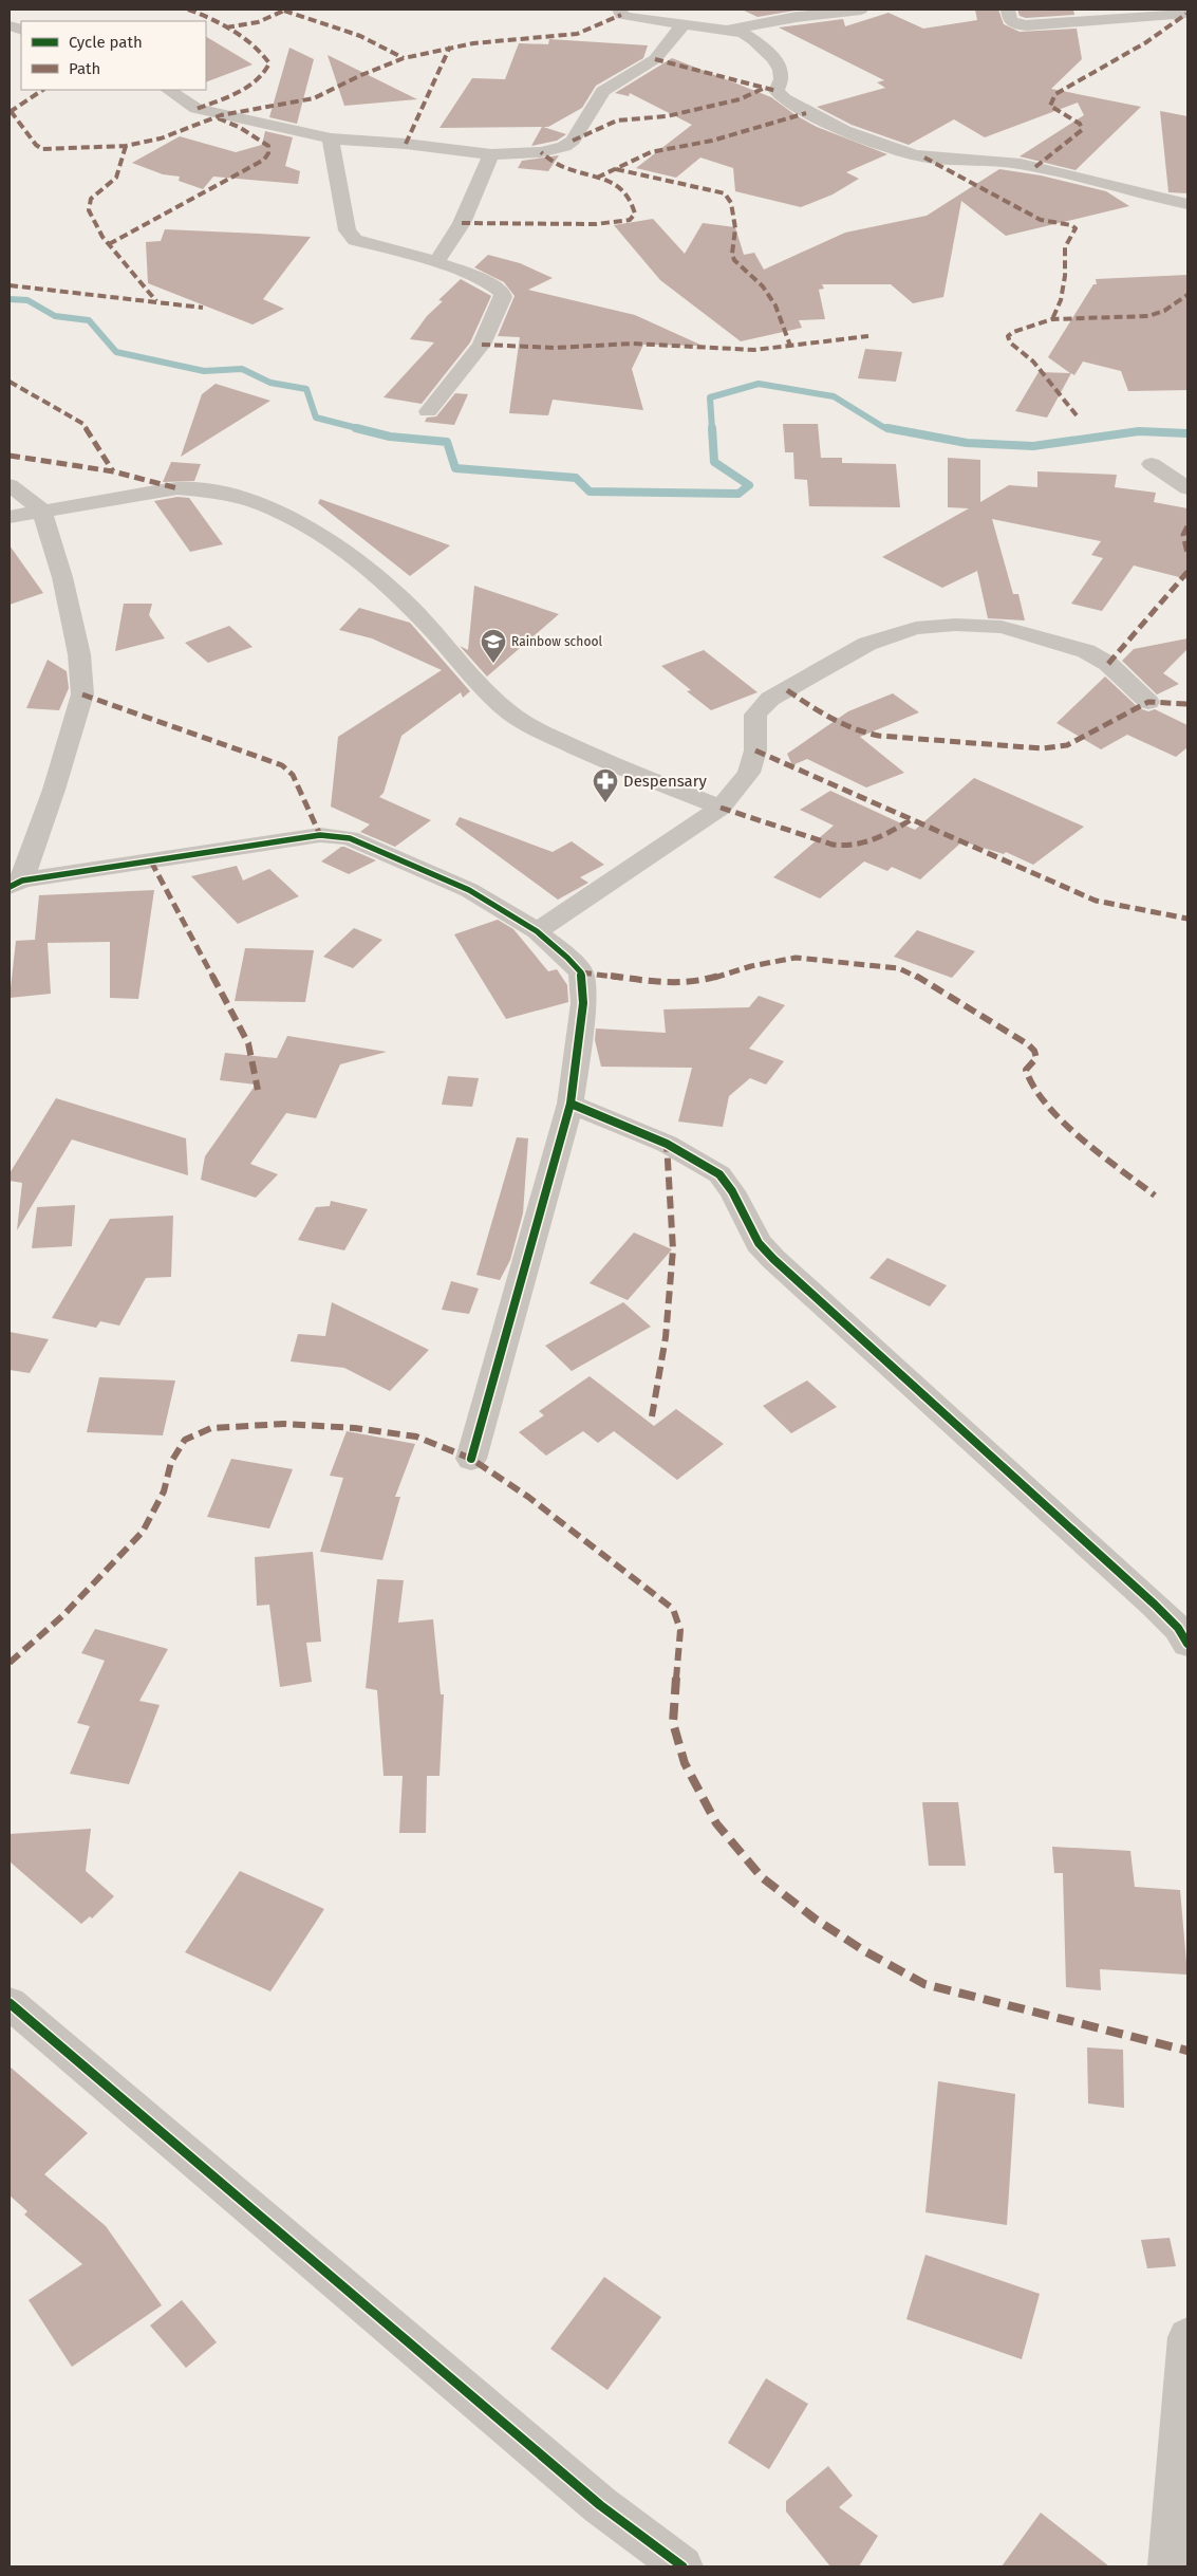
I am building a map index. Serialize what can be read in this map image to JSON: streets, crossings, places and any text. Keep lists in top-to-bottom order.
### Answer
{
  "places": {
    "school or university": ["Rainbow school"],
    "pharmacy": ["Despensary"]
  },
  "legend": ["Cycle path", "Path"]
}
